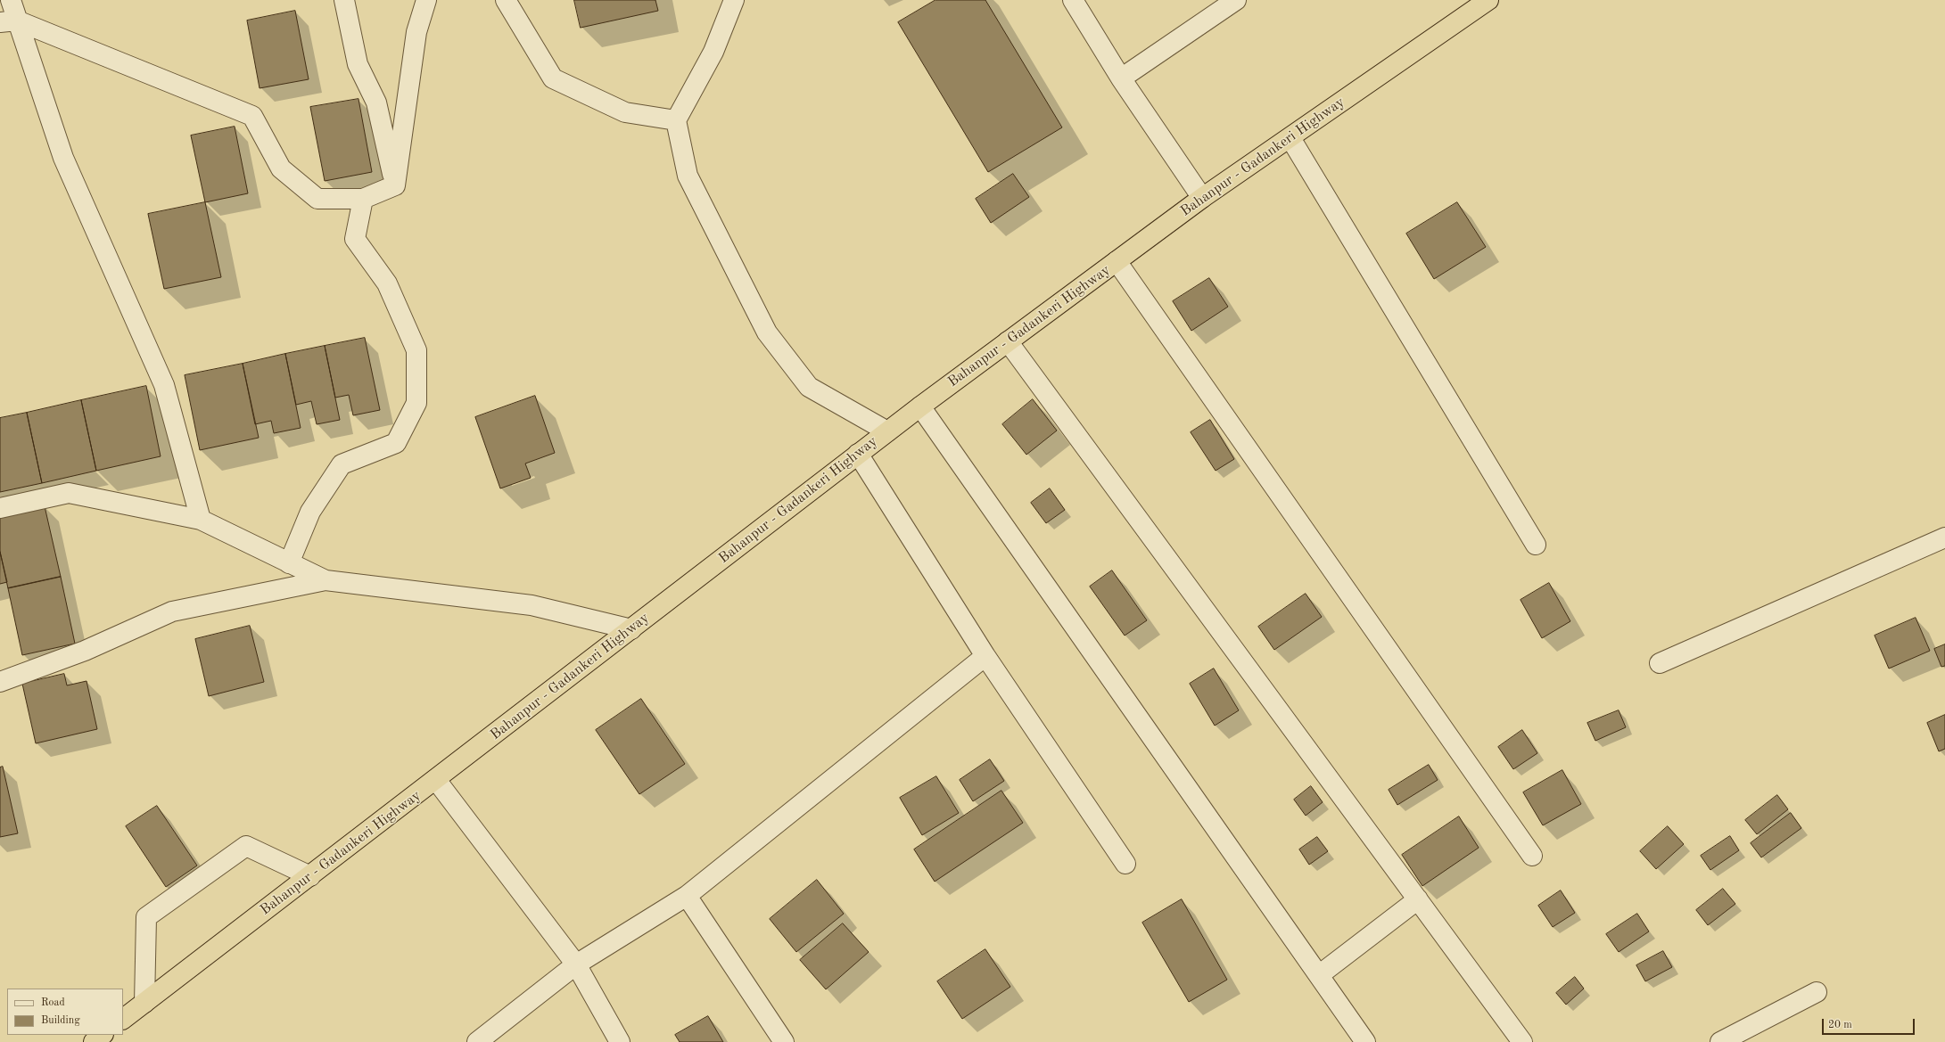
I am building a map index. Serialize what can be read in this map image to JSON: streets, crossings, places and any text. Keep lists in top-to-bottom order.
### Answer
{
  "streets": {
    "highway": ["Bahanpur - Gadankeri Highway"]
  },
  "legend": ["Road", "Building"],
  "scale_bar": "20 m"
}
